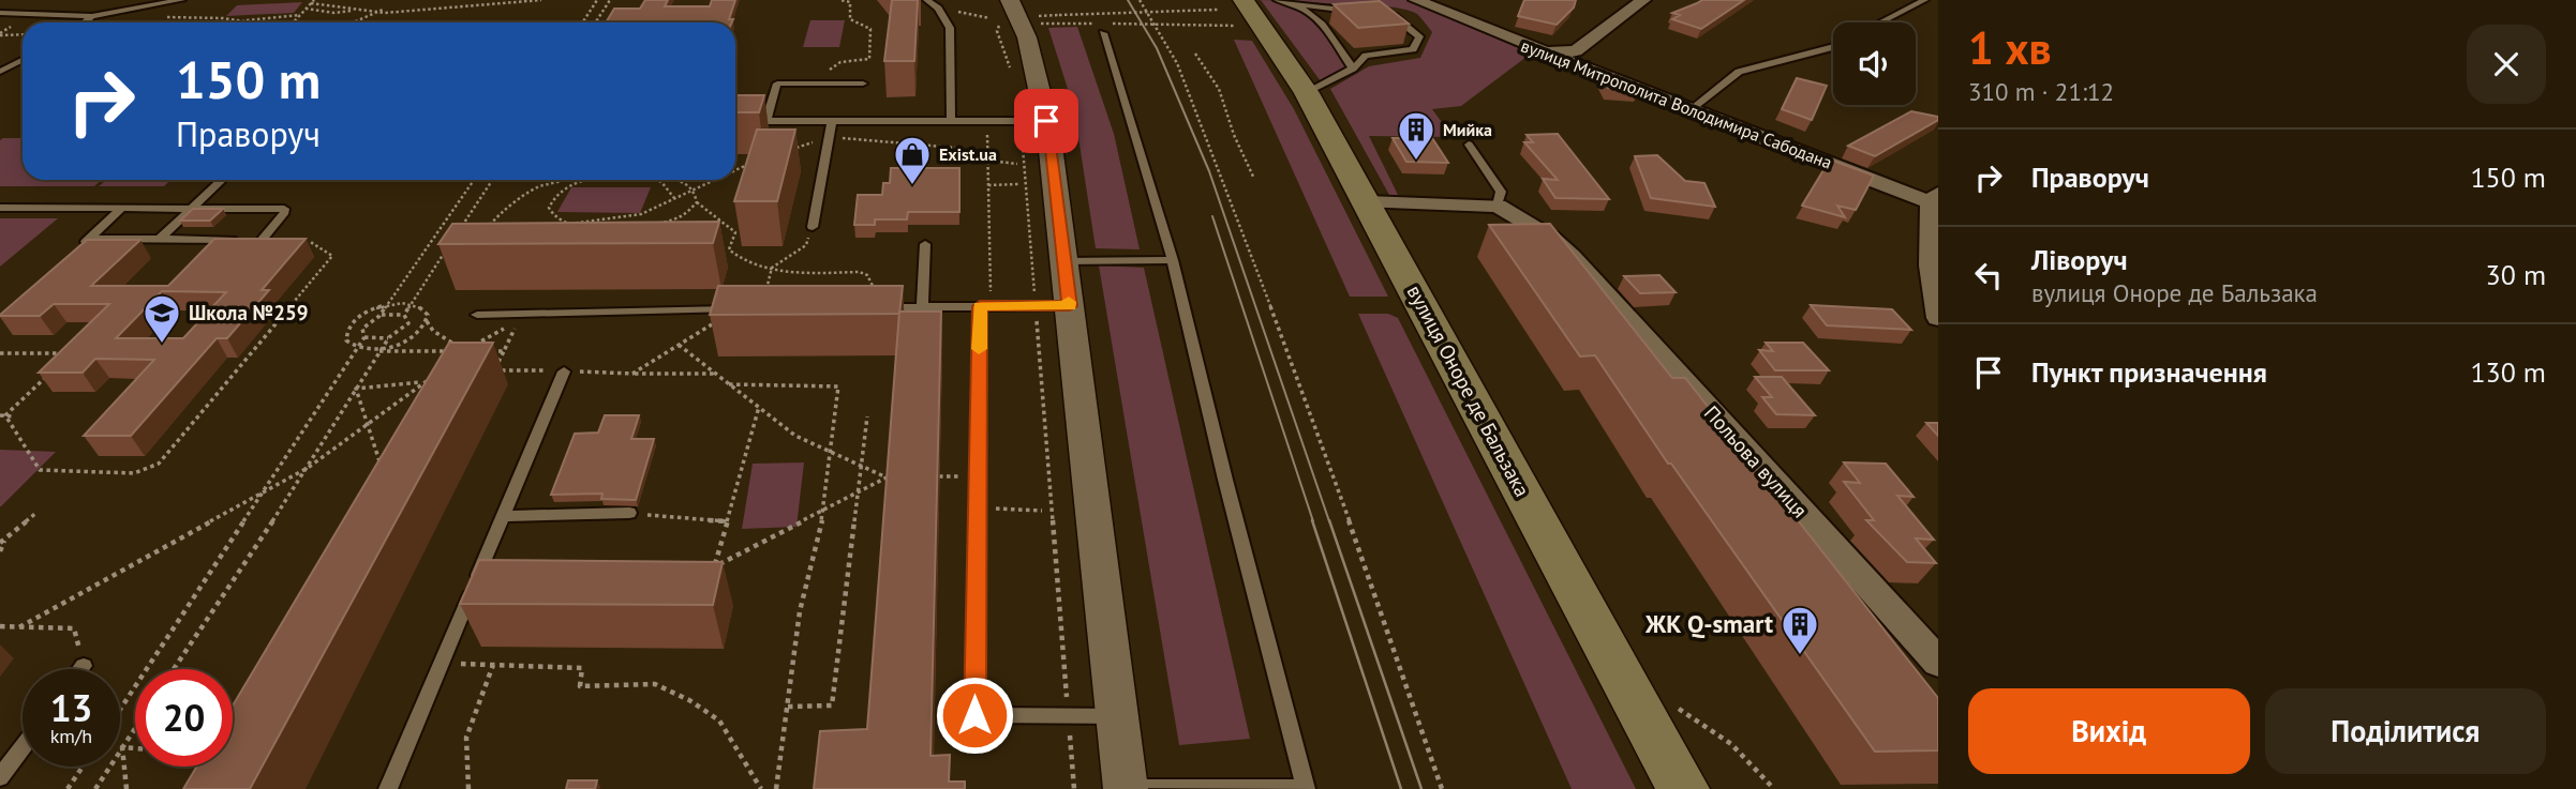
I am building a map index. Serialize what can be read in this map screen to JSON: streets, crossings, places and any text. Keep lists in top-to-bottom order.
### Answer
{
  "streets": {
    "main road": ["вулиця Оноре де Бальзака"],
    "street": ["вулиця Митрополита Володимира Сабодана", "Польова вулиця"]
  },
  "crossings": [
    ["вулиця Оноре де Бальзака", "Польова вулиця"]
  ],
  "places": {
    "building": ["Мийка", "ЖК Q-smart"],
    "shop": ["Exist.ua"],
    "school or university": ["Школа №259"]
  },
  "page": {
    "heading": ["1 хв", "310 m · 21:12"],
    "turn": ["150 m", "Праворуч"],
    "list": [
      {
        "name": "Праворуч",
        "value": "150 m"
      },
      {
        "name": "Ліворуч",
        "note": "вулиця Оноре де Бальзака",
        "value": "30 m"
      },
      {
        "name": "Пункт призначення",
        "value": "130 m"
      }
    ],
    "speed": "13 km/h",
    "limit": "20",
    "buttons": ["Вихід", "Поділитися"]
  }
}
